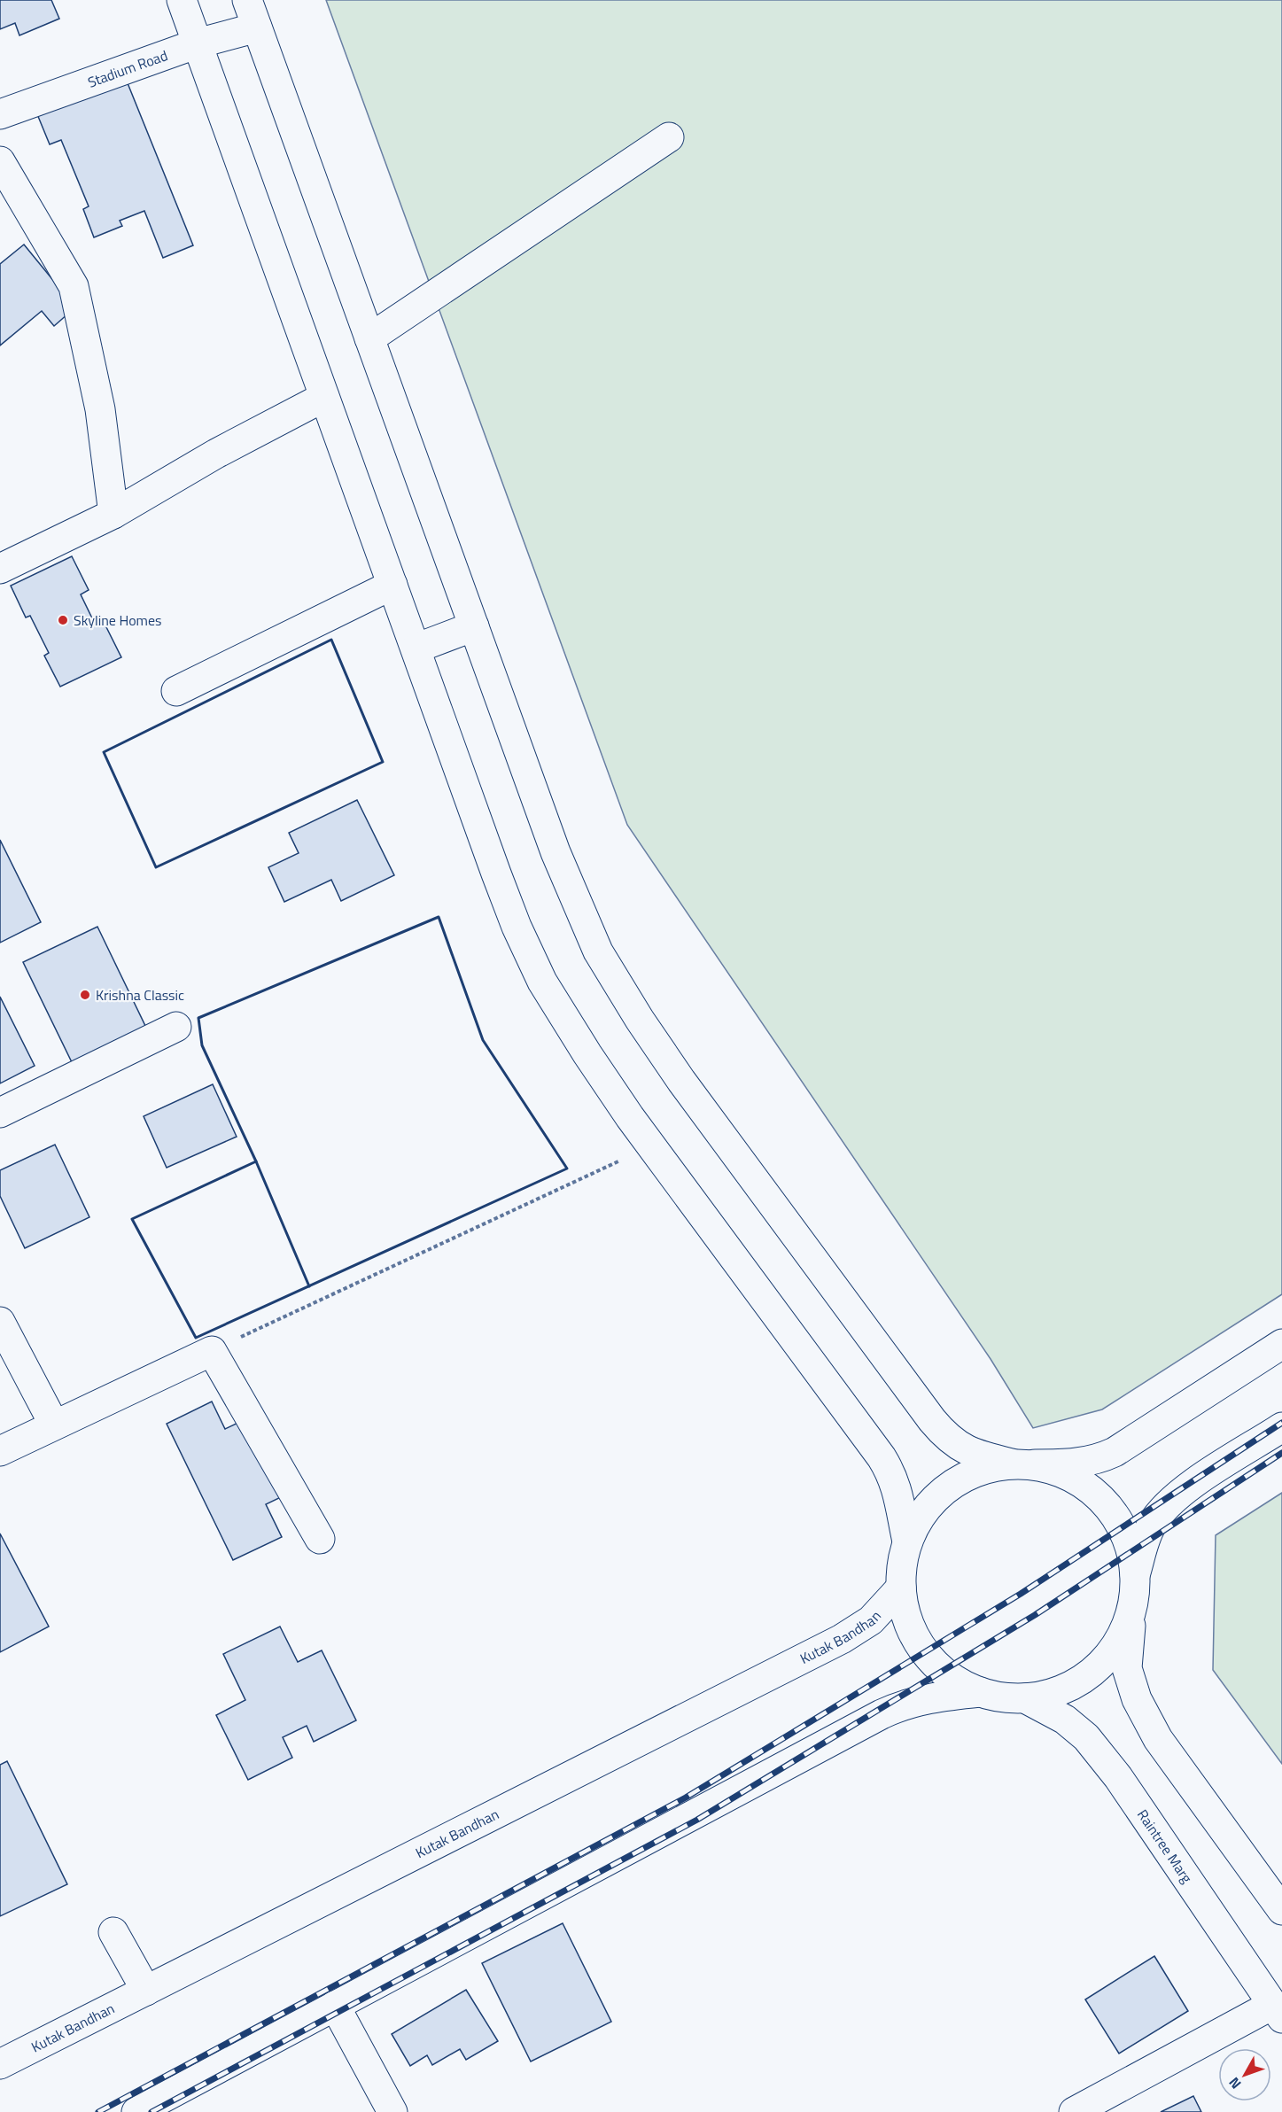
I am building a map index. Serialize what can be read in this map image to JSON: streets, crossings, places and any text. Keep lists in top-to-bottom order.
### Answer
{
  "streets": {
    "street": ["Stadium Road", "Kutak Bandhan", "Raintree Marg"]
  },
  "places": ["Skyline Homes", "Krishna Classic"],
  "north": "bottom left"
}
